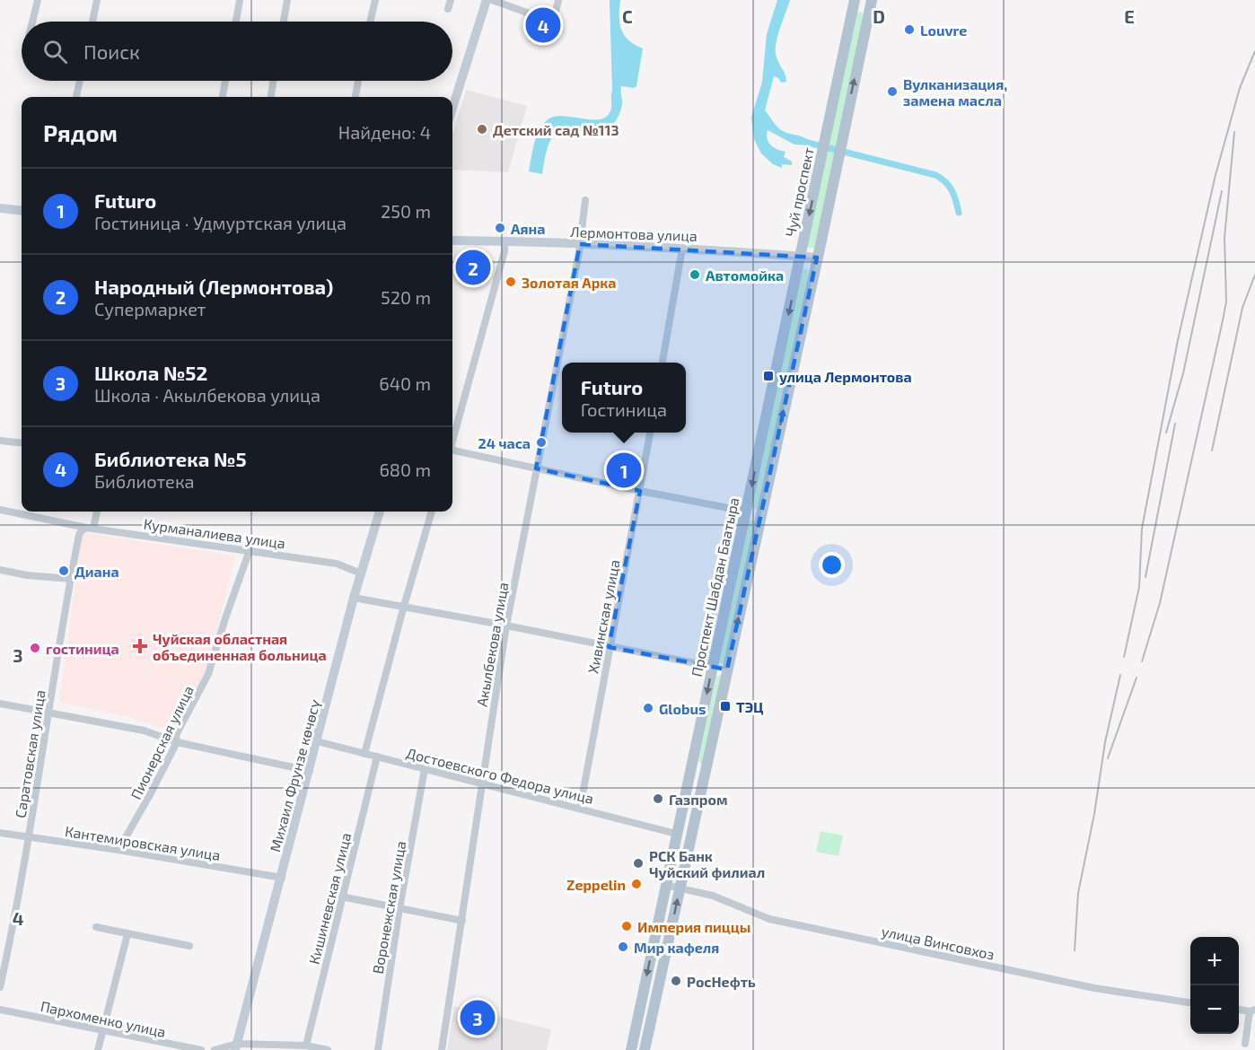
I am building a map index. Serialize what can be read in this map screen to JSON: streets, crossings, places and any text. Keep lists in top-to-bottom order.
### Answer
{
  "streets": {
    "main road": [
      "Чуй проспект",
      "Лермонтова улица",
      "Проспект Шабдан Баатыра",
      "Михаил Фрунзе көчөсү"
    ],
    "street": [
      "Курманалиева улица",
      "Хивинская улица",
      "Акылбекова улица",
      "Пионерская улица",
      "Саратовская улица",
      "Достоевского Федора улица",
      "Кантемировская улица",
      "Кишиневская улица",
      "Воронежская улица",
      "улица Винсовхоз",
      "Пархоменко улица"
    ]
  },
  "crossings": [
    ["Чуй проспект", "Лермонтова улица"],
    ["Чуй проспект", "Проспект Шабдан Баатыра"],
    ["Лермонтова улица", "Проспект Шабдан Баатыра"],
    ["Лермонтова улица", "Акылбекова улица"],
    ["Курманалиева улица", "Пионерская улица"],
    ["Курманалиева улица", "Саратовская улица"],
    ["Курманалиева улица", "Михаил Фрунзе көчөсү"],
    ["Проспект Шабдан Баатыра", "Достоевского Федора улица"],
    ["Проспект Шабдан Баатыра", "улица Винсовхоз"],
    ["Хивинская улица", "Достоевского Федора улица"],
    ["Акылбекова улица", "Достоевского Федора улица"],
    ["Пионерская улица", "Кантемировская улица"],
    ["Саратовская улица", "Кантемировская улица"],
    ["Михаил Фрунзе көчөсү", "Достоевского Федора улица"],
    ["Михаил Фрунзе көчөсү", "Кантемировская улица"],
    ["Достоевского Федора улица", "Кишиневская улица"],
    ["Достоевского Федора улица", "Воронежская улица"]
  ],
  "places": {
    "other": [
      "Louvre",
      "Вулканизация, замена масла",
      "Детский сад №113",
      "Аяна",
      "Автомойка",
      "Золотая Арка",
      "24 часа",
      "Диана",
      "гостиница",
      "Globus",
      "Газпром",
      "РСК Банк Чуйский филиал",
      "Zeppelin",
      "Империя пиццы",
      "Мир кафеля",
      "РосНефть"
    ],
    "transit": ["улица Лермонтова", "ТЭЦ"],
    "health": ["Чуйская областная объединенная больница"]
  },
  "page": {
    "pins": [
      "4",
      "2",
      "1",
      "3"
    ],
    "search": "Поиск",
    "heading": ["Рядом", "Найдено: 4"],
    "list": [
      {
        "mark": "1",
        "name": "Futuro",
        "note": "Гостиница · Удмуртская улица",
        "value": "250 m"
      },
      {
        "mark": "2",
        "name": "Народный (Лермонтова)",
        "note": "Супермаркет",
        "value": "520 m"
      },
      {
        "mark": "3",
        "name": "Школа №52",
        "note": "Школа · Акылбекова улица",
        "value": "640 m"
      },
      {
        "mark": "4",
        "name": "Библиотека №5",
        "note": "Библиотека",
        "value": "680 m"
      }
    ],
    "popup": ["Futuro", "Гостиница"],
    "map_buttons": ["+", "−"]
  },
  "grid": {
    "columns": ["C", "D", "E"],
    "rows": ["3", "4"]
  }
}
